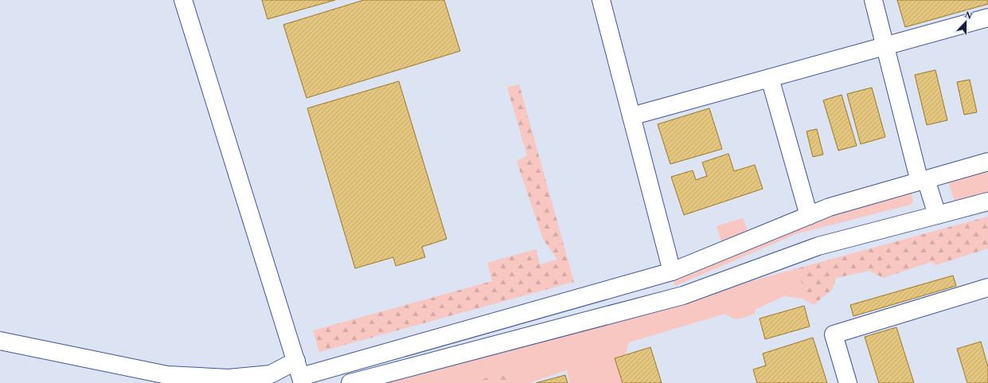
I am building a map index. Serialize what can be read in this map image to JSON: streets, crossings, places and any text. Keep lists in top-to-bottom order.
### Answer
{
  "north": "top"
}
